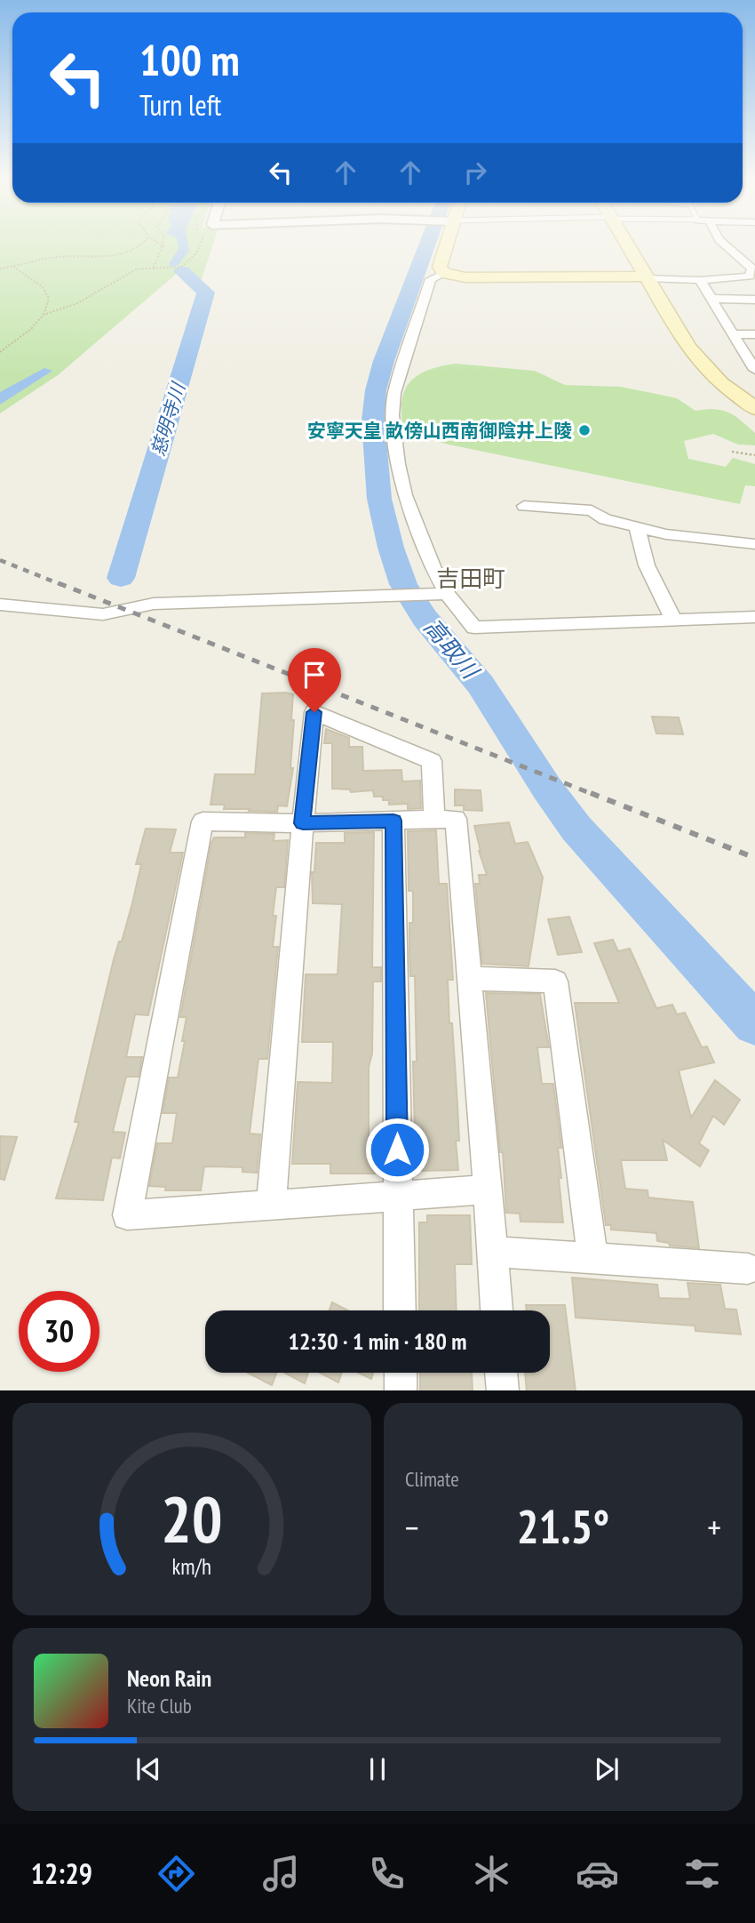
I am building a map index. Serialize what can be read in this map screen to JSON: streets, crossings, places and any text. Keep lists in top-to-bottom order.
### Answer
{
  "districts": ["吉田町"],
  "water": ["慈明寺川", "高取川"],
  "places": ["安寧天皇 畝傍山西南御陰井上陵"],
  "page": {
    "turn": ["100 m", "Turn left"],
    "limit": "30",
    "trip": "12:30 · 1 min · 180 m",
    "tile": "Climate",
    "heat": ["−", "21.5°", "+"],
    "song": ["Neon Rain", "Kite Club"],
    "tabs": "12:29",
    "gauge": ["20", "km/h"]
  }
}
